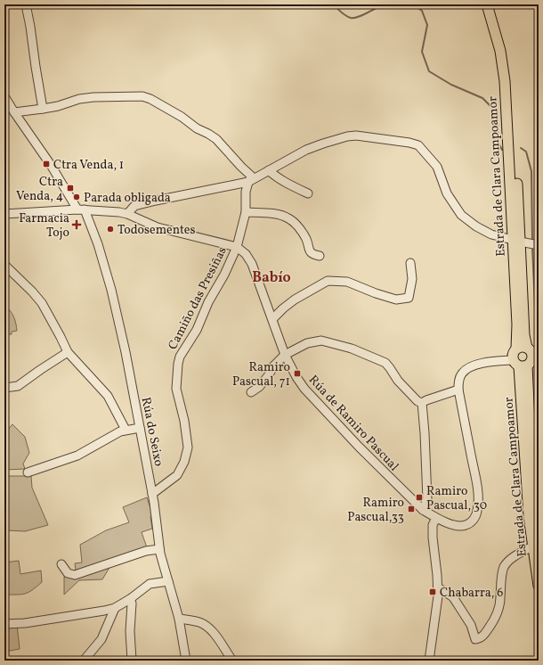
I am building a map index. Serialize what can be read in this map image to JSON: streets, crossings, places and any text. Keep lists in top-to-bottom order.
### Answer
{
  "streets": {
    "main road": ["Estrada de Clara Campoamor"],
    "street": ["Camiño das Presiñas", "Rúa de Ramiro Pascual", "Rúa do Seixo"]
  },
  "crossings": [
    ["Estrada de Clara Campoamor", "Rúa de Ramiro Pascual"],
    ["Camiño das Presiñas", "Rúa de Ramiro Pascual"],
    ["Camiño das Presiñas", "Rúa do Seixo"]
  ],
  "districts": ["Babío"],
  "places": {
    "transit": [
      "Ctra Venda, 1",
      "Ctra Venda, 4",
      "Ramiro Pascual, 71",
      "Ramiro Pascual, 30",
      "Ramiro Pascual,33",
      "Chabarra, 6"
    ],
    "other": ["Parada obligada", "Todosementes"],
    "health": ["Farmacia Tojo"]
  }
}
